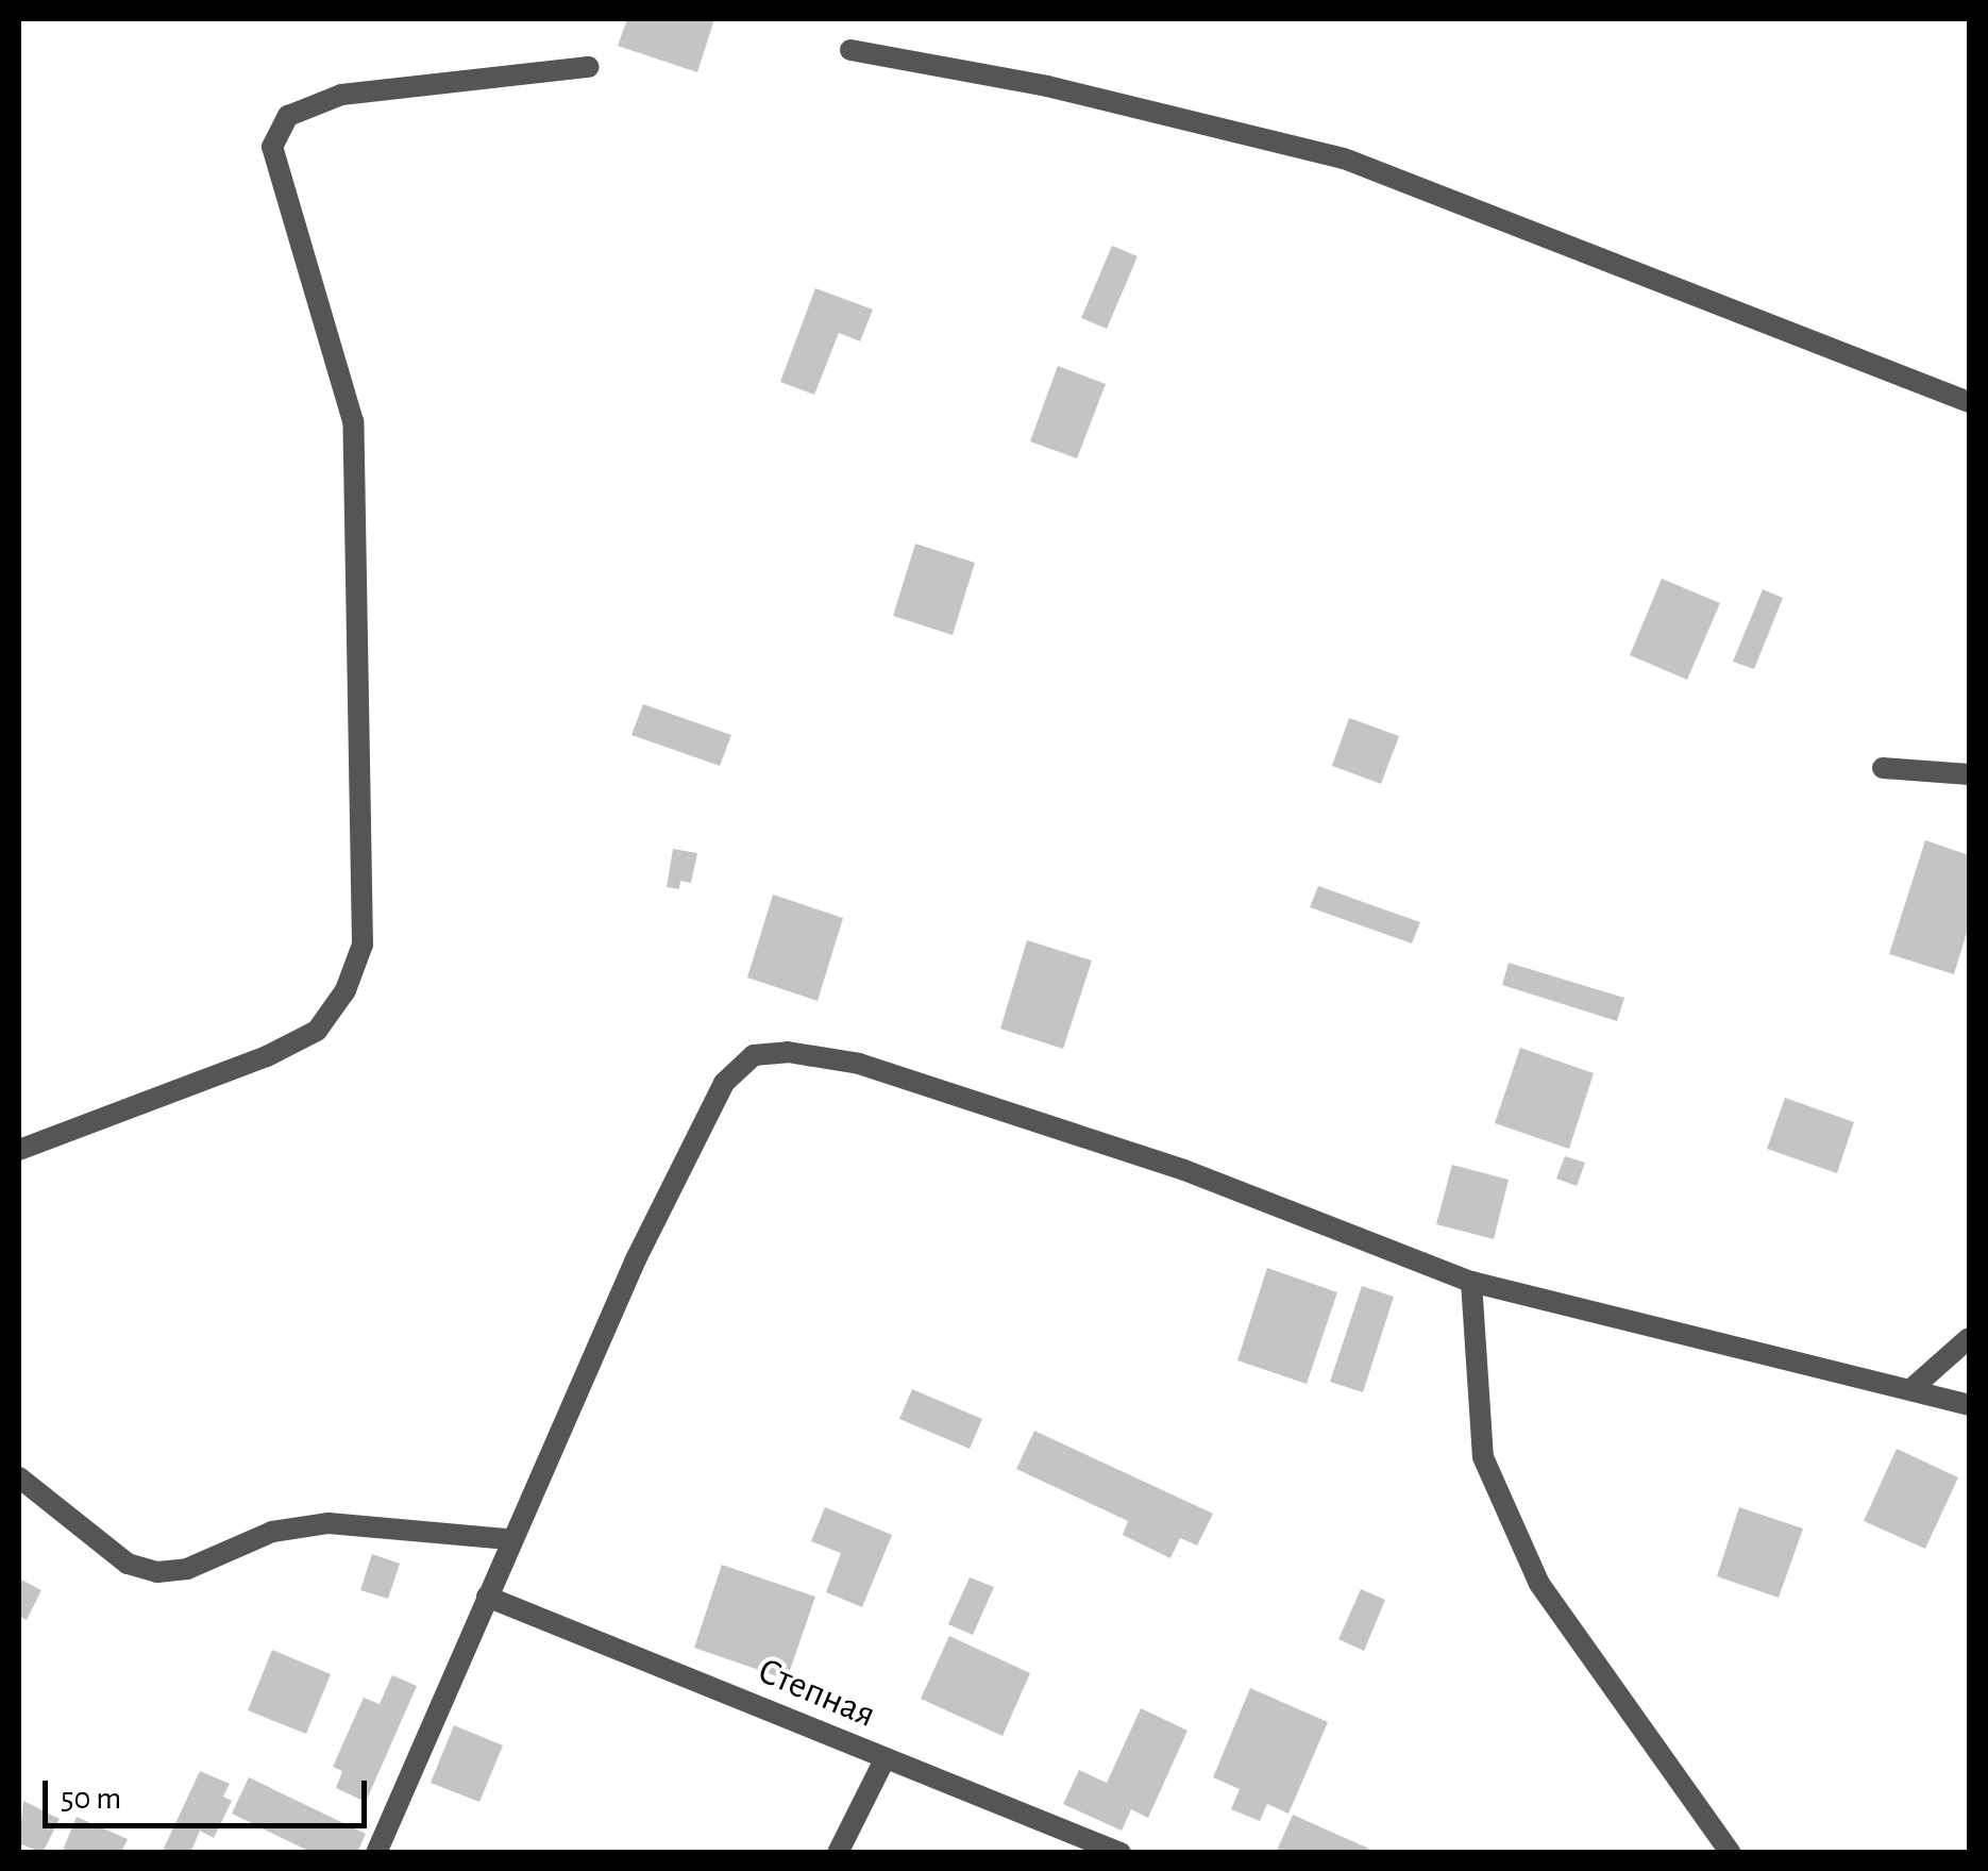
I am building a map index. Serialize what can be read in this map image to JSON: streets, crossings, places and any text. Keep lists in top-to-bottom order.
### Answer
{
  "streets": {
    "street": ["Степная"]
  },
  "scale_bar": "50 m"
}
